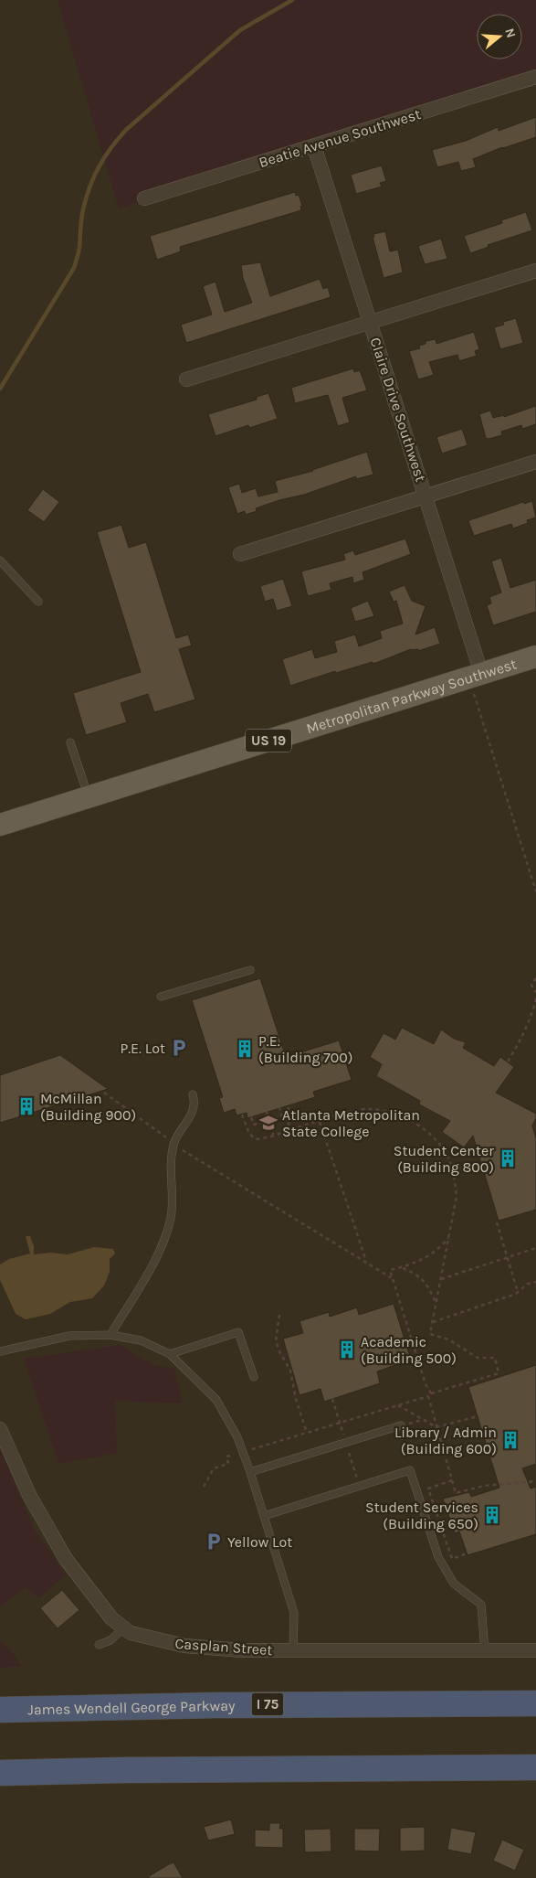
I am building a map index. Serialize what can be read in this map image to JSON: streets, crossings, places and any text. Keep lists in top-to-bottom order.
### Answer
{
  "streets": {
    "highway": ["I 75", "James Wendell George Parkway"],
    "main road": ["Metropolitan Parkway Southwest", "US 19"],
    "street": ["Beatie Avenue Southwest", "Claire Drive Southwest", "Casplan Street"]
  },
  "crossings": [
    ["Beatie Avenue Southwest", "Claire Drive Southwest"],
    ["Claire Drive Southwest", "Metropolitan Parkway Southwest"]
  ],
  "places": {
    "parking": ["P.E. Lot", "Yellow Lot"],
    "building": [
      "P.E. (Building 700)",
      "McMillan (Building 900)",
      "Student Center (Building 800)",
      "Academic (Building 500)",
      "Library / Admin (Building 600)",
      "Student Services (Building 650)"
    ],
    "school or university": ["Atlanta Metropolitan State College"]
  },
  "north": "right"
}
